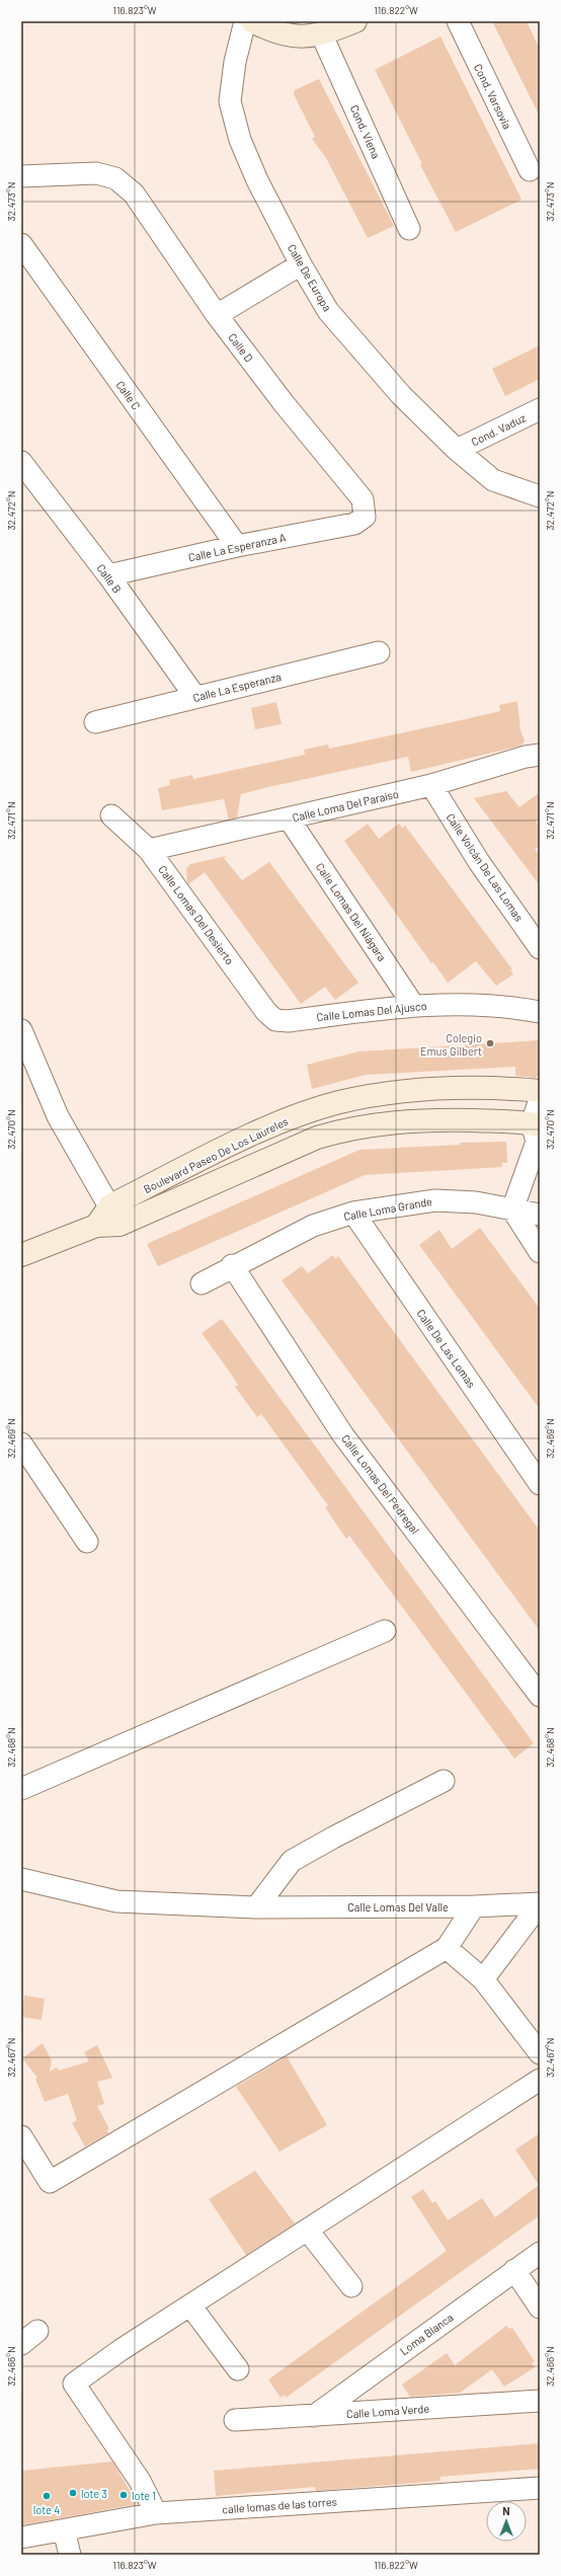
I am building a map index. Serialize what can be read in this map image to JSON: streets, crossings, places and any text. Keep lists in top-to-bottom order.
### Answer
{
  "streets": {
    "street": [
      "Cond. Varsovia",
      "Cond. Viena",
      "Calle De Europa",
      "Calle D",
      "Calle C",
      "Cond. Vaduz",
      "Calle La Esperanza A",
      "Calle B",
      "Calle La Esperanza",
      "Calle Loma Del Paraíso",
      "Calle Volcán De Las Lomas",
      "Calle Lomas Del Niágara",
      "Calle Lomas Del Desierto",
      "Calle Lomas Del Ajusco",
      "Boulevard Paseo De Los Laureles",
      "Calle Loma Grande",
      "Calle De Las Lomas",
      "Calle Lomas Del Pedregal",
      "Calle Lomas Del Valle",
      "Loma Blanca",
      "Calle Loma Verde",
      "calle lomas de las torres"
    ]
  },
  "crossings": [
    ["Calle De Europa", "Cond. Vaduz"],
    ["Calle D", "Calle La Esperanza A"],
    ["Calle C", "Calle La Esperanza A"],
    ["Calle La Esperanza A", "Calle B"],
    ["Calle B", "Calle La Esperanza"],
    ["Calle Loma Del Paraíso", "Calle Volcán De Las Lomas"],
    ["Calle Loma Del Paraíso", "Calle Lomas Del Niágara"],
    ["Calle Loma Del Paraíso", "Calle Lomas Del Desierto"],
    ["Calle Lomas Del Niágara", "Calle Lomas Del Ajusco"],
    ["Calle Lomas Del Desierto", "Calle Lomas Del Ajusco"],
    ["Calle Loma Grande", "Calle De Las Lomas"],
    ["Calle Loma Grande", "Calle Lomas Del Pedregal"],
    ["Loma Blanca", "Calle Loma Verde"]
  ],
  "places": [
    "Colegio Emus Gilbert",
    "lote 3",
    "lote 1",
    "lote 4"
  ],
  "north": "top",
  "coordinates": [
    "116.823°W",
    "116.822°W",
    "32.473°N",
    "32.472°N",
    "32.471°N",
    "32.470°N",
    "32.469°N",
    "32.468°N",
    "32.467°N",
    "32.466°N"
  ]
}
